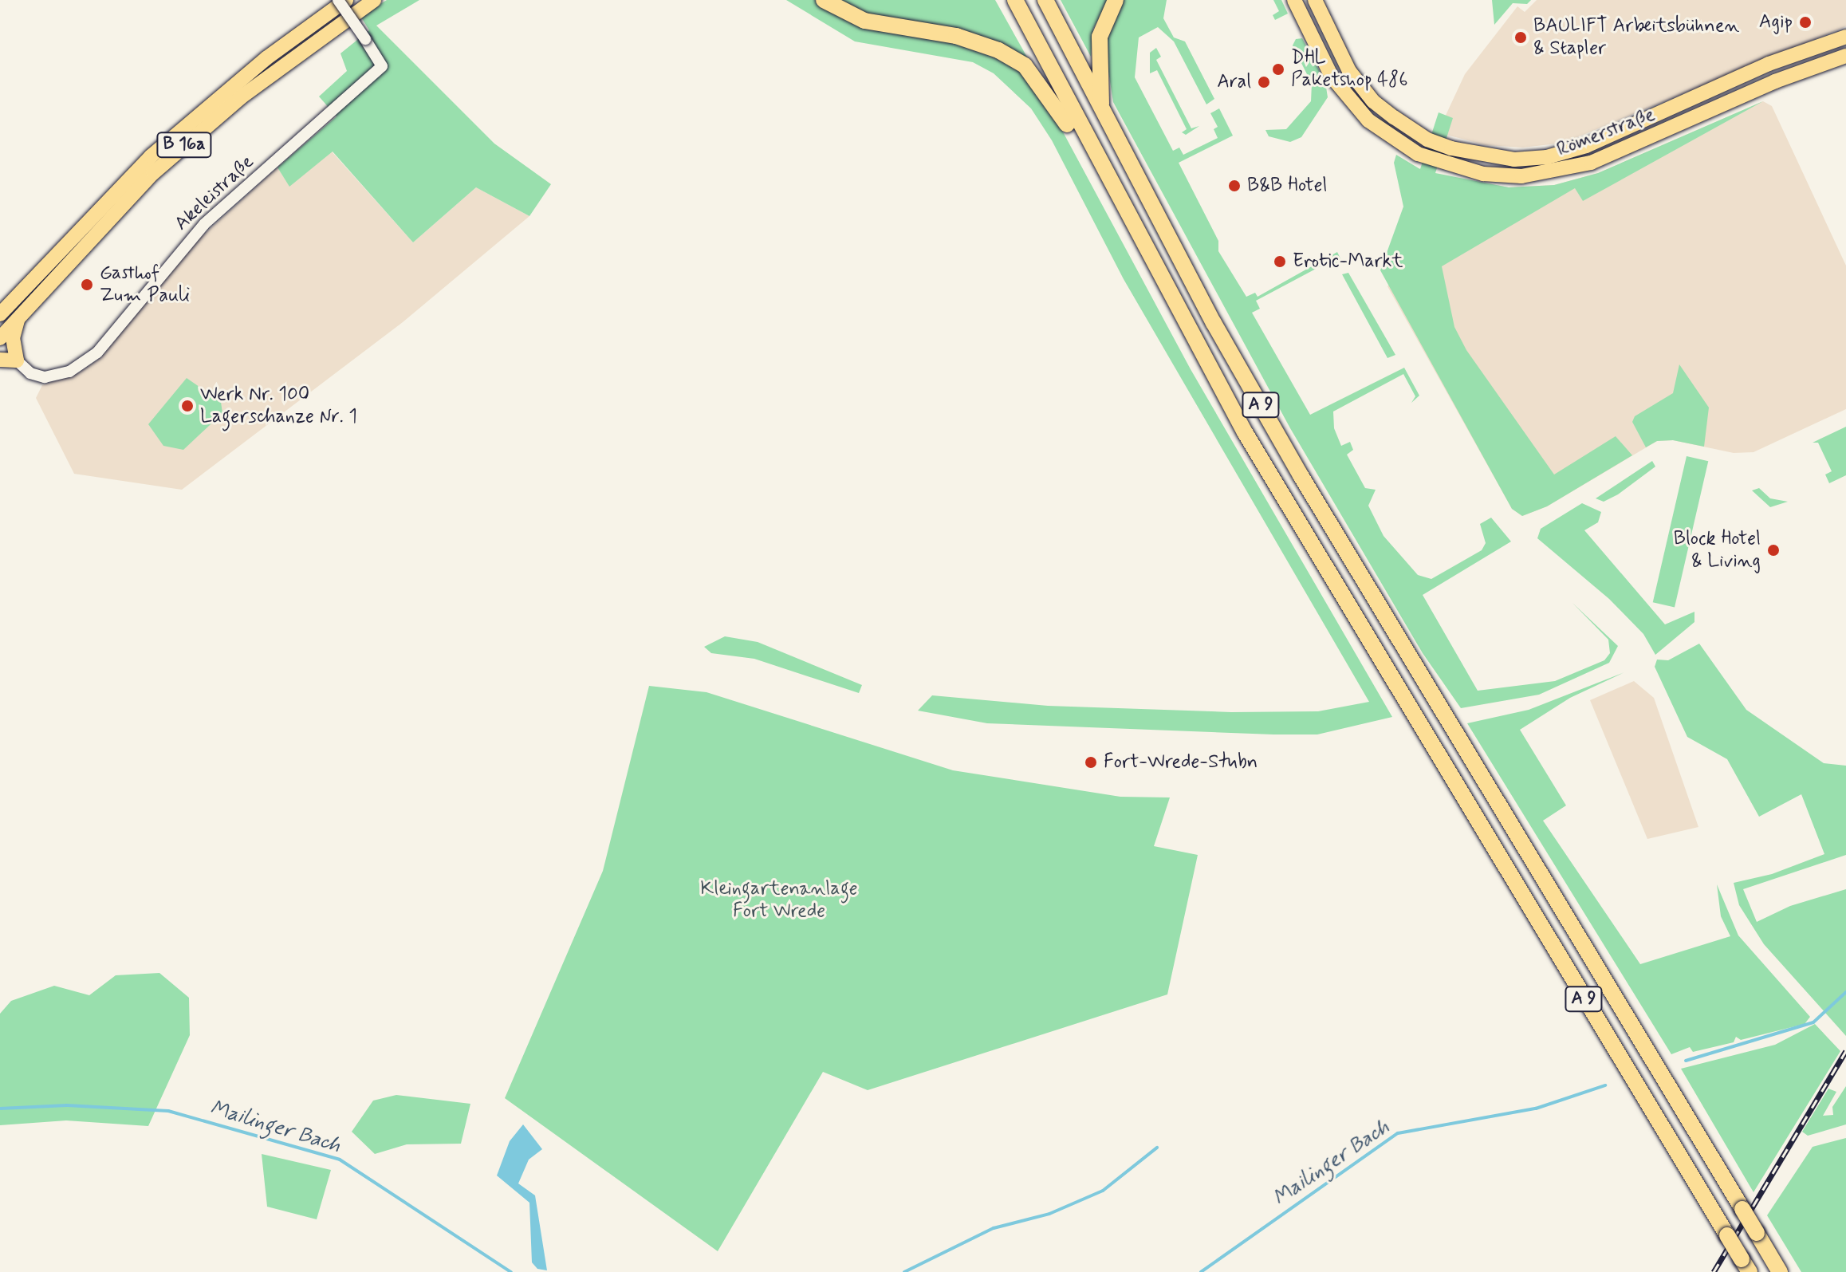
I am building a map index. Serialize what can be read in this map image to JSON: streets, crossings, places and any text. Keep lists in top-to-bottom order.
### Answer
{
  "streets": {
    "highway": ["A 9"],
    "main road": ["Römerstraße", "B 16a"],
    "street": ["Akeleistraße"]
  },
  "water": ["Mailinger Bach"],
  "parks": ["Kleingartenanlage Fort Wrede"],
  "places": [
    "Agip",
    "BAULIFT Arbeitsbühnen & Stapler",
    "DHL Paketshop 486",
    "Aral",
    "B&B Hotel",
    "Erotic-Markt",
    "Gasthof Zum Pauli",
    "Werk Nr. 100 Lagerschanze Nr. 1",
    "Block Hotel & Living",
    "Fort-Wrede-Stubn"
  ]
}
